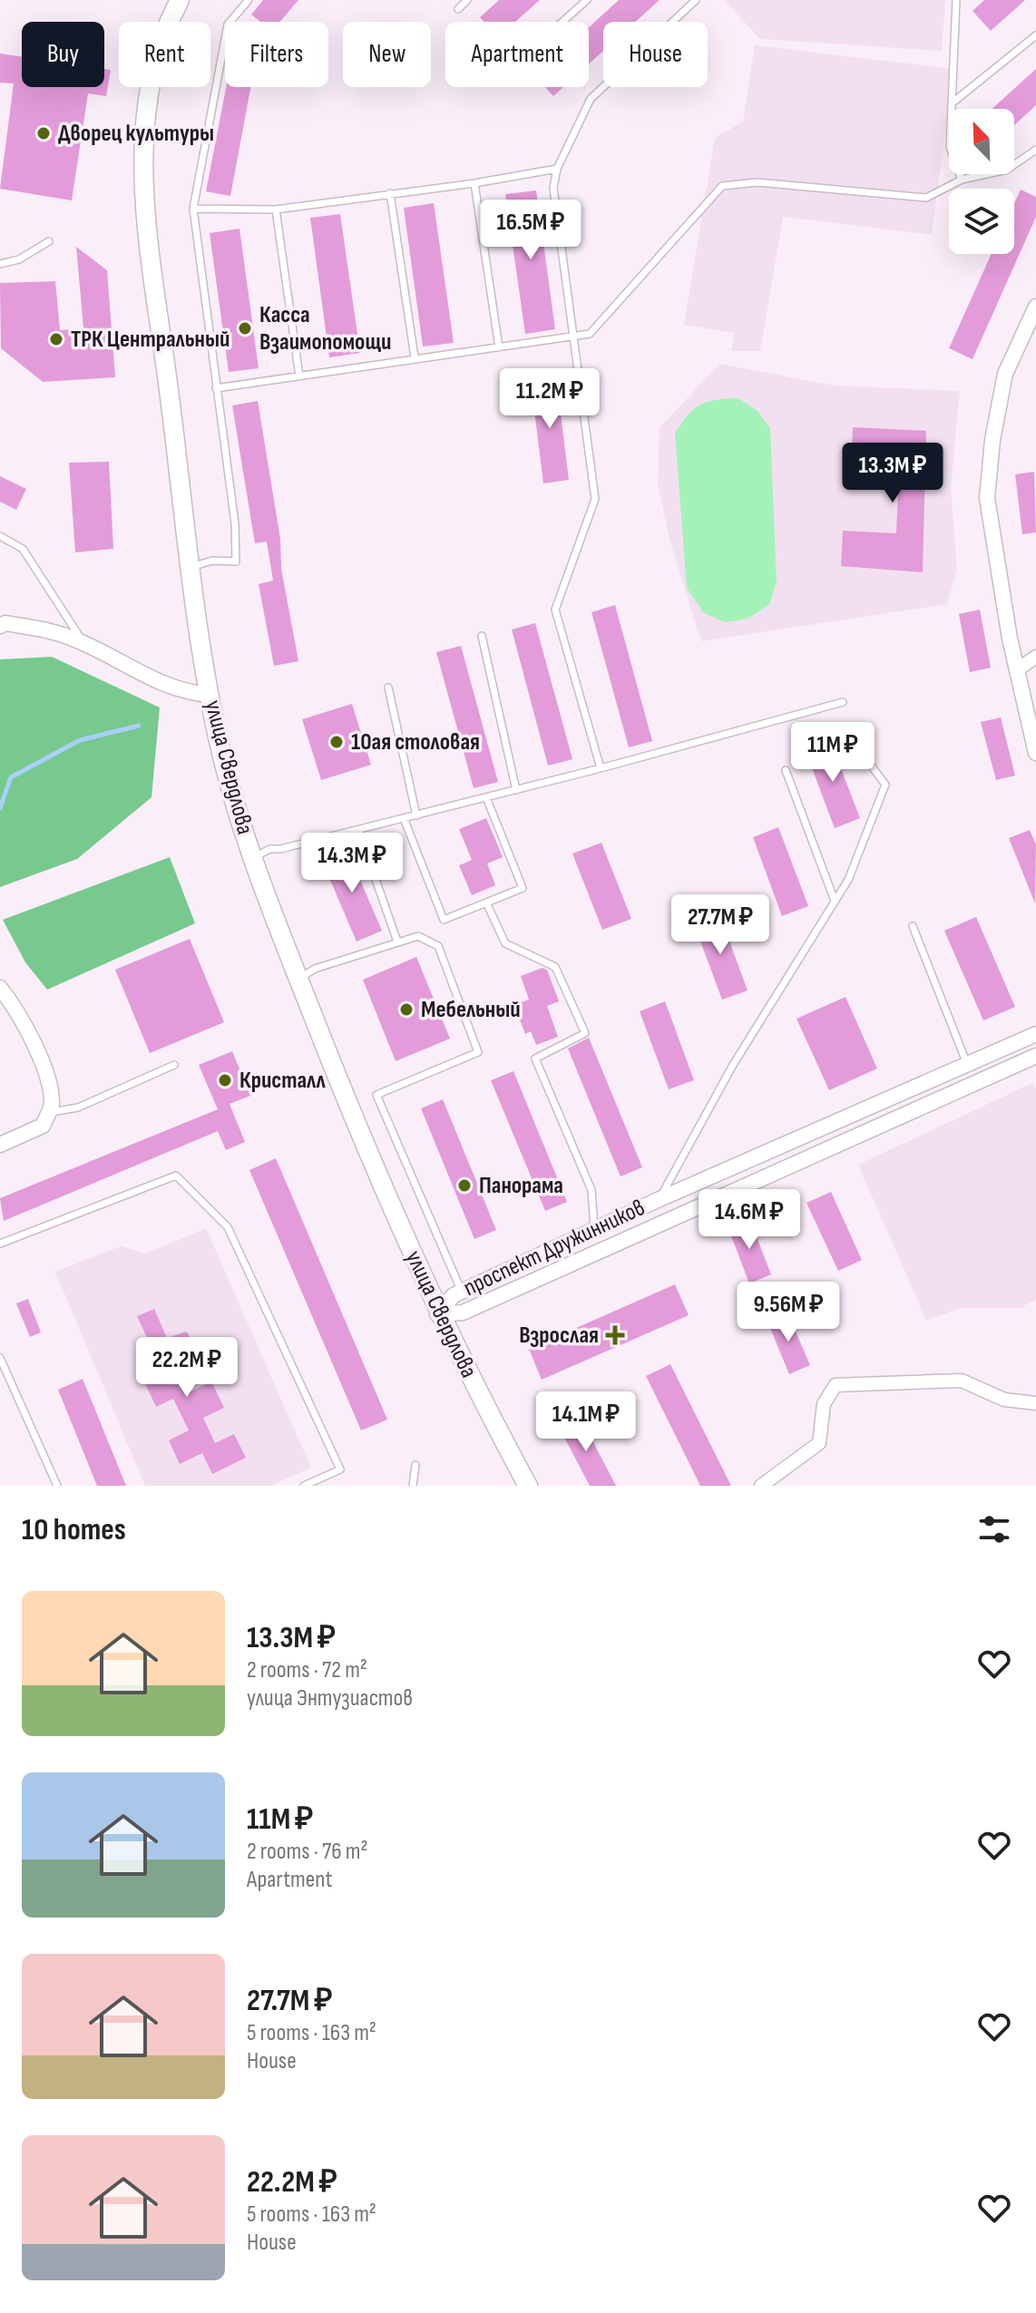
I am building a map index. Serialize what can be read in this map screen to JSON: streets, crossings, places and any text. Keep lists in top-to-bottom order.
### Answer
{
  "streets": {
    "main road": ["улица Свердлова"],
    "street": ["проспект Дружинников"]
  },
  "crossings": [
    ["улица Свердлова", "проспект Дружинников"]
  ],
  "places": {
    "other": [
      "Дворец культуры",
      "Касса Взаимопомощи",
      "ТРК Центральный",
      "10ая столовая",
      "Мебельный",
      "Кристалл",
      "Панорама"
    ],
    "health": ["Взрослая"]
  },
  "north": "top left",
  "page": {
    "chip": [
      "Buy",
      "Rent",
      "Filters",
      "New",
      "Apartment",
      "House"
    ],
    "price": [
      "16.5M ₽",
      "11.2M ₽",
      "13.3M ₽",
      "11M ₽",
      "14.3M ₽",
      "27.7M ₽",
      "14.6M ₽",
      "9.56M ₽",
      "22.2M ₽",
      "14.1M ₽"
    ],
    "heading": "10 homes",
    "list": [
      {
        "name": "13.3M ₽",
        "note": "2 rooms · 72 m² · улица Энтузиастов"
      },
      {
        "name": "11M ₽",
        "note": "2 rooms · 76 m² · Apartment"
      },
      {
        "name": "27.7M ₽",
        "note": "5 rooms · 163 m² · House"
      },
      {
        "name": "22.2M ₽",
        "note": "5 rooms · 163 m² · House"
      }
    ]
  }
}
